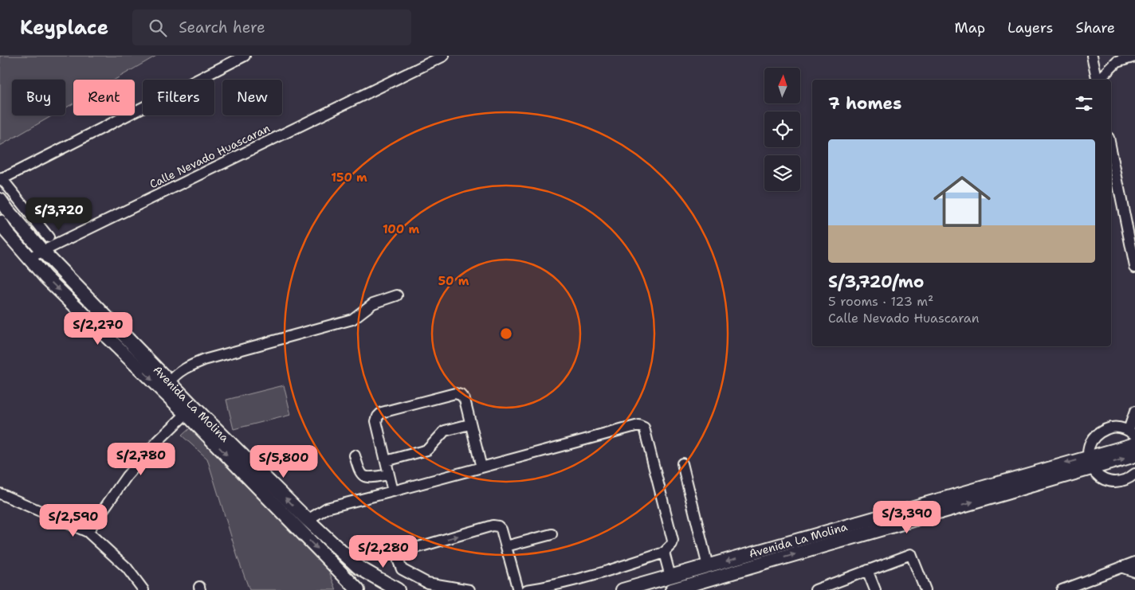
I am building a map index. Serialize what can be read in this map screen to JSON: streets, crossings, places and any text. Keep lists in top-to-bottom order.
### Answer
{
  "streets": {
    "main road": ["Avenida La Molina"],
    "street": ["Calle Nevado Huascaran"]
  },
  "crossings": [
    ["Calle Nevado Huascaran", "Avenida La Molina"]
  ],
  "north": "top",
  "page": {
    "header": "Keyplace",
    "search": "Search here",
    "nav": ["Map", "Layers", "Share"],
    "chip": [
      "Buy",
      "Rent",
      "Filters",
      "New"
    ],
    "heading": "7 homes",
    "list": [
      {
        "name": "S/3,720/mo",
        "note": "5 rooms · 123 m² · Calle Nevado Huascaran"
      }
    ],
    "price": [
      "S/3,720",
      "S/2,270",
      "S/2,780",
      "S/5,800",
      "S/3,390",
      "S/2,590",
      "S/2,280"
    ]
  },
  "rings": ["150 m", "100 m", "50 m"]
}
